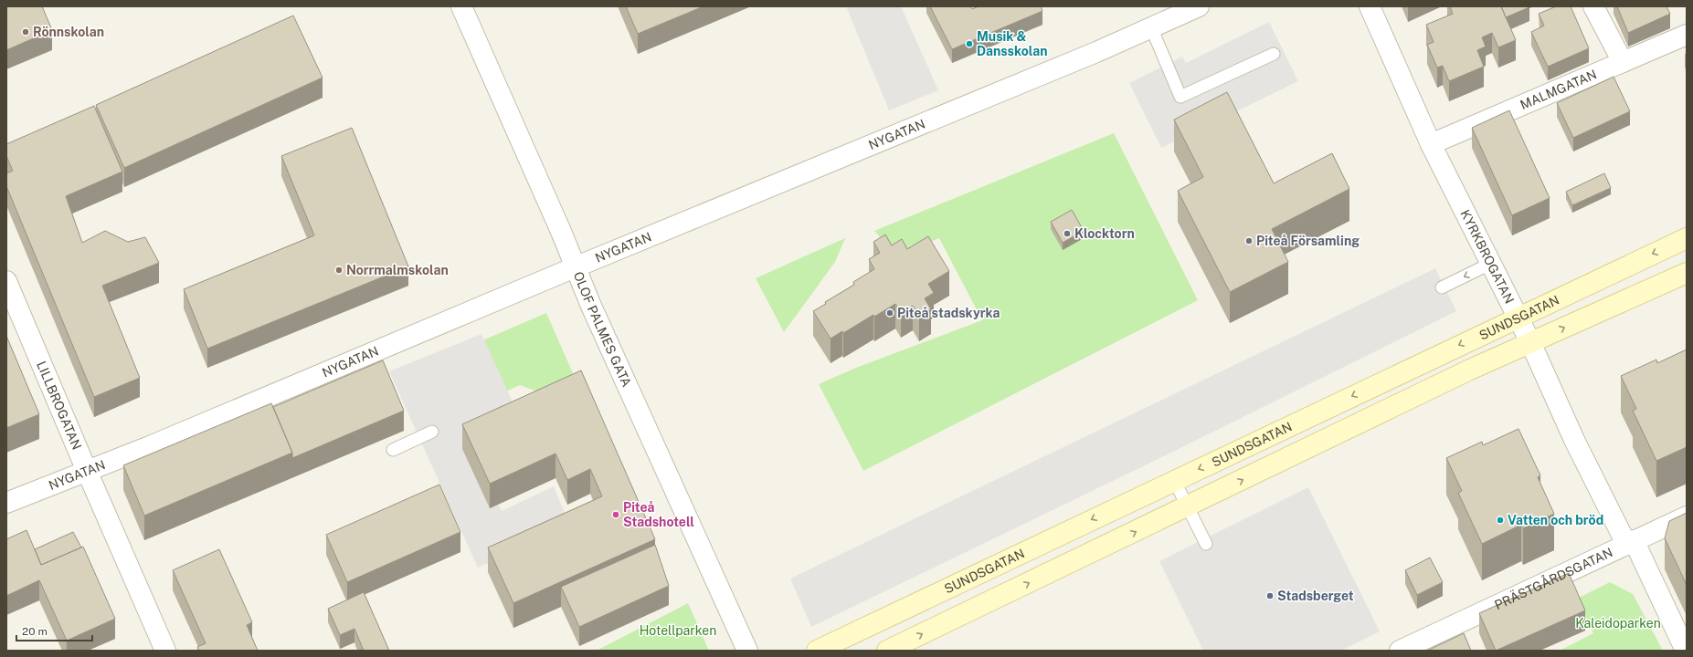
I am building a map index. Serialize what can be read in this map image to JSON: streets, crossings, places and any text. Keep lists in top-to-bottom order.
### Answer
{
  "streets": {
    "main road": ["SUNDSGATAN"],
    "street": [
      "MALMGATAN",
      "NYGATAN",
      "KYRKBROGATAN",
      "OLOF PALMES GATA",
      "LILLBROGATAN",
      "PRÄSTGÅRDSGATAN"
    ]
  },
  "crossings": [
    ["MALMGATAN", "KYRKBROGATAN"],
    ["NYGATAN", "OLOF PALMES GATA"],
    ["NYGATAN", "LILLBROGATAN"],
    ["KYRKBROGATAN", "SUNDSGATAN"],
    ["KYRKBROGATAN", "PRÄSTGÅRDSGATAN"]
  ],
  "parks": ["Kaleidoparken", "Hotellparken"],
  "places": [
    "Rönnskolan",
    "Musik & Dansskolan",
    "Klocktorn",
    "Piteå Församling",
    "Norrmalmskolan",
    "Piteå stadskyrka",
    "Piteå Stadshotell",
    "Vatten och bröd",
    "Stadsberget"
  ],
  "scale_bar": "20 m"
}
